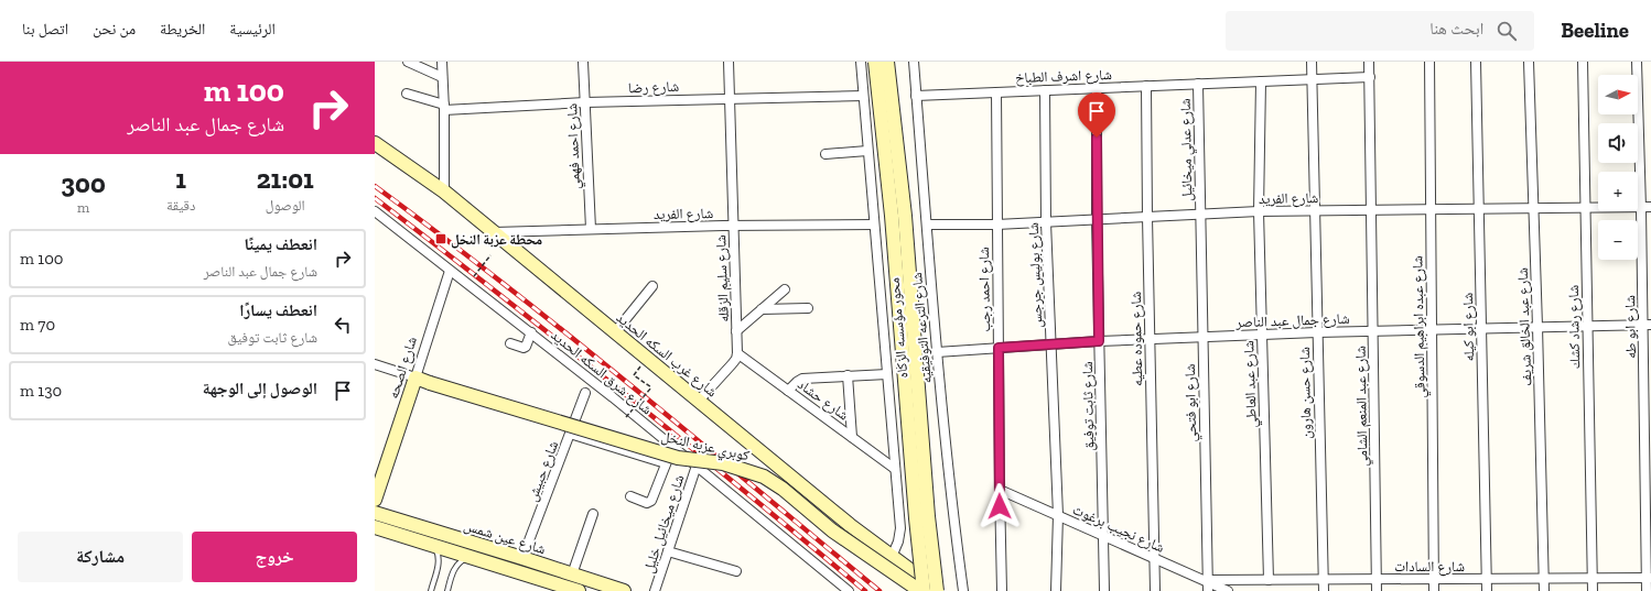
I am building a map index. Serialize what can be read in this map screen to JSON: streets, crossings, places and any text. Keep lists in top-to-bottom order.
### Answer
{
  "streets": {
    "main road": [
      "محور مؤسسه الزكاه",
      "شارع غرب السكه الحديد",
      "شارع الصحه",
      "كوبري عزبه النخل",
      "شارع عين شمس"
    ],
    "street": [
      "شارع اشرف الطباخ",
      "شارع رضا",
      "شارع احمد فهمي",
      "شارع عدلي ميخائيل",
      "شارع الفريد",
      "شارع بوليس جرجس",
      "شارع سليم الزقله",
      "شارع احمد رجب",
      "شارع جمال عبد الناصر",
      "شارع عبده ابراهيم الدسوقي",
      "شارع ابو كيله",
      "شارع عبد الخالق شريف",
      "شارع رشاد كشك",
      "شارع ابو طه",
      "شارع الترعه التوفيقيه",
      "شارع حموده عطيه",
      "شارع شرق السكه الحديد",
      "شارع عبد العاطي",
      "شارع حسن هارون",
      "شارع حشاد",
      "شارع ابو فتحي",
      "شارع ثابت توفيق",
      "شارع عبد المنعم الشامي",
      "شارع حبيش",
      "شارع ميخائيل خليل",
      "شارع نجيب برغوث",
      "شارع السادات"
    ]
  },
  "crossings": [
    ["شارع اشرف الطباخ", "شارع عدلي ميخائيل"],
    ["شارع اشرف الطباخ", "شارع بوليس جرجس"],
    ["شارع اشرف الطباخ", "شارع احمد رجب"],
    ["شارع اشرف الطباخ", "شارع الترعه التوفيقيه"],
    ["شارع اشرف الطباخ", "شارع حموده عطيه"],
    ["شارع اشرف الطباخ", "شارع عبد العاطي"],
    ["شارع اشرف الطباخ", "شارع حسن هارون"],
    ["شارع اشرف الطباخ", "شارع ثابت توفيق"],
    ["شارع اشرف الطباخ", "شارع عبد المنعم الشامي"],
    ["شارع رضا", "شارع احمد فهمي"],
    ["شارع رضا", "شارع سليم الزقله"],
    ["شارع احمد فهمي", "شارع الفريد"],
    ["شارع عدلي ميخائيل", "شارع الفريد"],
    ["شارع عدلي ميخائيل", "شارع ابو فتحي"],
    ["شارع الفريد", "شارع بوليس جرجس"],
    ["شارع الفريد", "شارع سليم الزقله"],
    ["شارع الفريد", "شارع احمد رجب"],
    ["شارع الفريد", "شارع عبده ابراهيم الدسوقي"],
    ["شارع الفريد", "شارع ابو كيله"],
    ["شارع الفريد", "شارع عبد الخالق شريف"],
    ["شارع الفريد", "شارع رشاد كشك"],
    ["شارع الفريد", "شارع ابو طه"],
    ["شارع الفريد", "شارع الترعه التوفيقيه"],
    ["شارع الفريد", "شارع حموده عطيه"],
    ["شارع الفريد", "شارع غرب السكه الحديد"],
    ["شارع الفريد", "شارع عبد العاطي"],
    ["شارع الفريد", "شارع حسن هارون"],
    ["شارع الفريد", "شارع ابو فتحي"],
    ["شارع الفريد", "شارع ثابت توفيق"],
    ["شارع الفريد", "شارع عبد المنعم الشامي"],
    ["شارع بوليس جرجس", "شارع جمال عبد الناصر"],
    ["شارع بوليس جرجس", "شارع نجيب برغوث"],
    ["شارع سليم الزقله", "شارع حشاد"],
    ["شارع احمد رجب", "شارع جمال عبد الناصر"],
    ["شارع احمد رجب", "شارع نجيب برغوث"],
    ["شارع جمال عبد الناصر", "شارع عبده ابراهيم الدسوقي"],
    ["شارع جمال عبد الناصر", "شارع ابو كيله"],
    ["شارع جمال عبد الناصر", "شارع عبد الخالق شريف"],
    ["شارع جمال عبد الناصر", "شارع رشاد كشك"],
    ["شارع جمال عبد الناصر", "شارع ابو طه"],
    ["شارع جمال عبد الناصر", "شارع الترعه التوفيقيه"],
    ["شارع جمال عبد الناصر", "شارع حموده عطيه"],
    ["شارع جمال عبد الناصر", "شارع عبد العاطي"],
    ["شارع جمال عبد الناصر", "شارع حسن هارون"],
    ["شارع جمال عبد الناصر", "شارع ابو فتحي"],
    ["شارع جمال عبد الناصر", "شارع ثابت توفيق"],
    ["شارع جمال عبد الناصر", "شارع عبد المنعم الشامي"],
    ["شارع عبده ابراهيم الدسوقي", "شارع السادات"],
    ["شارع ابو كيله", "شارع السادات"],
    ["شارع عبد الخالق شريف", "شارع السادات"],
    ["شارع رشاد كشك", "شارع السادات"],
    ["شارع ابو طه", "شارع السادات"],
    ["محور مؤسسه الزكاه", "شارع غرب السكه الحديد"],
    ["شارع حموده عطيه", "شارع نجيب برغوث"],
    ["شارع الصحه", "شارع شرق السكه الحديد"],
    ["شارع الصحه", "كوبري عزبه النخل"],
    ["شارع شرق السكه الحديد", "شارع ميخائيل خليل"],
    ["شارع عبد العاطي", "شارع السادات"],
    ["شارع حسن هارون", "شارع السادات"],
    ["شارع ابو فتحي", "شارع نجيب برغوث"],
    ["شارع ابو فتحي", "شارع السادات"],
    ["شارع ثابت توفيق", "شارع نجيب برغوث"],
    ["شارع عبد المنعم الشامي", "شارع السادات"],
    ["شارع حبيش", "شارع عين شمس"],
    ["شارع نجيب برغوث", "شارع السادات"]
  ],
  "places": {
    "transit": ["محطة عزبة النخل"]
  },
  "north": "right",
  "page": {
    "header": "Beeline",
    "search": "ابحث هنا",
    "nav": [
      "الرئيسية",
      "الخريطة",
      "من نحن",
      "اتصل بنا"
    ],
    "turn": ["100 m", "شارع جمال عبد الناصر"],
    "map_buttons": ["+", "−"],
    "eta": [
      "21:01",
      "الوصول",
      "1",
      "دقيقة",
      "300",
      "m"
    ],
    "list": [
      {
        "name": "انعطف يمينًا",
        "note": "شارع جمال عبد الناصر",
        "value": "100 m"
      },
      {
        "name": "انعطف يسارًا",
        "note": "شارع ثابت توفيق",
        "value": "70 m"
      },
      {
        "name": "الوصول إلى الوجهة",
        "value": "130 m"
      }
    ],
    "buttons": ["خروج", "مشاركة"]
  }
}
